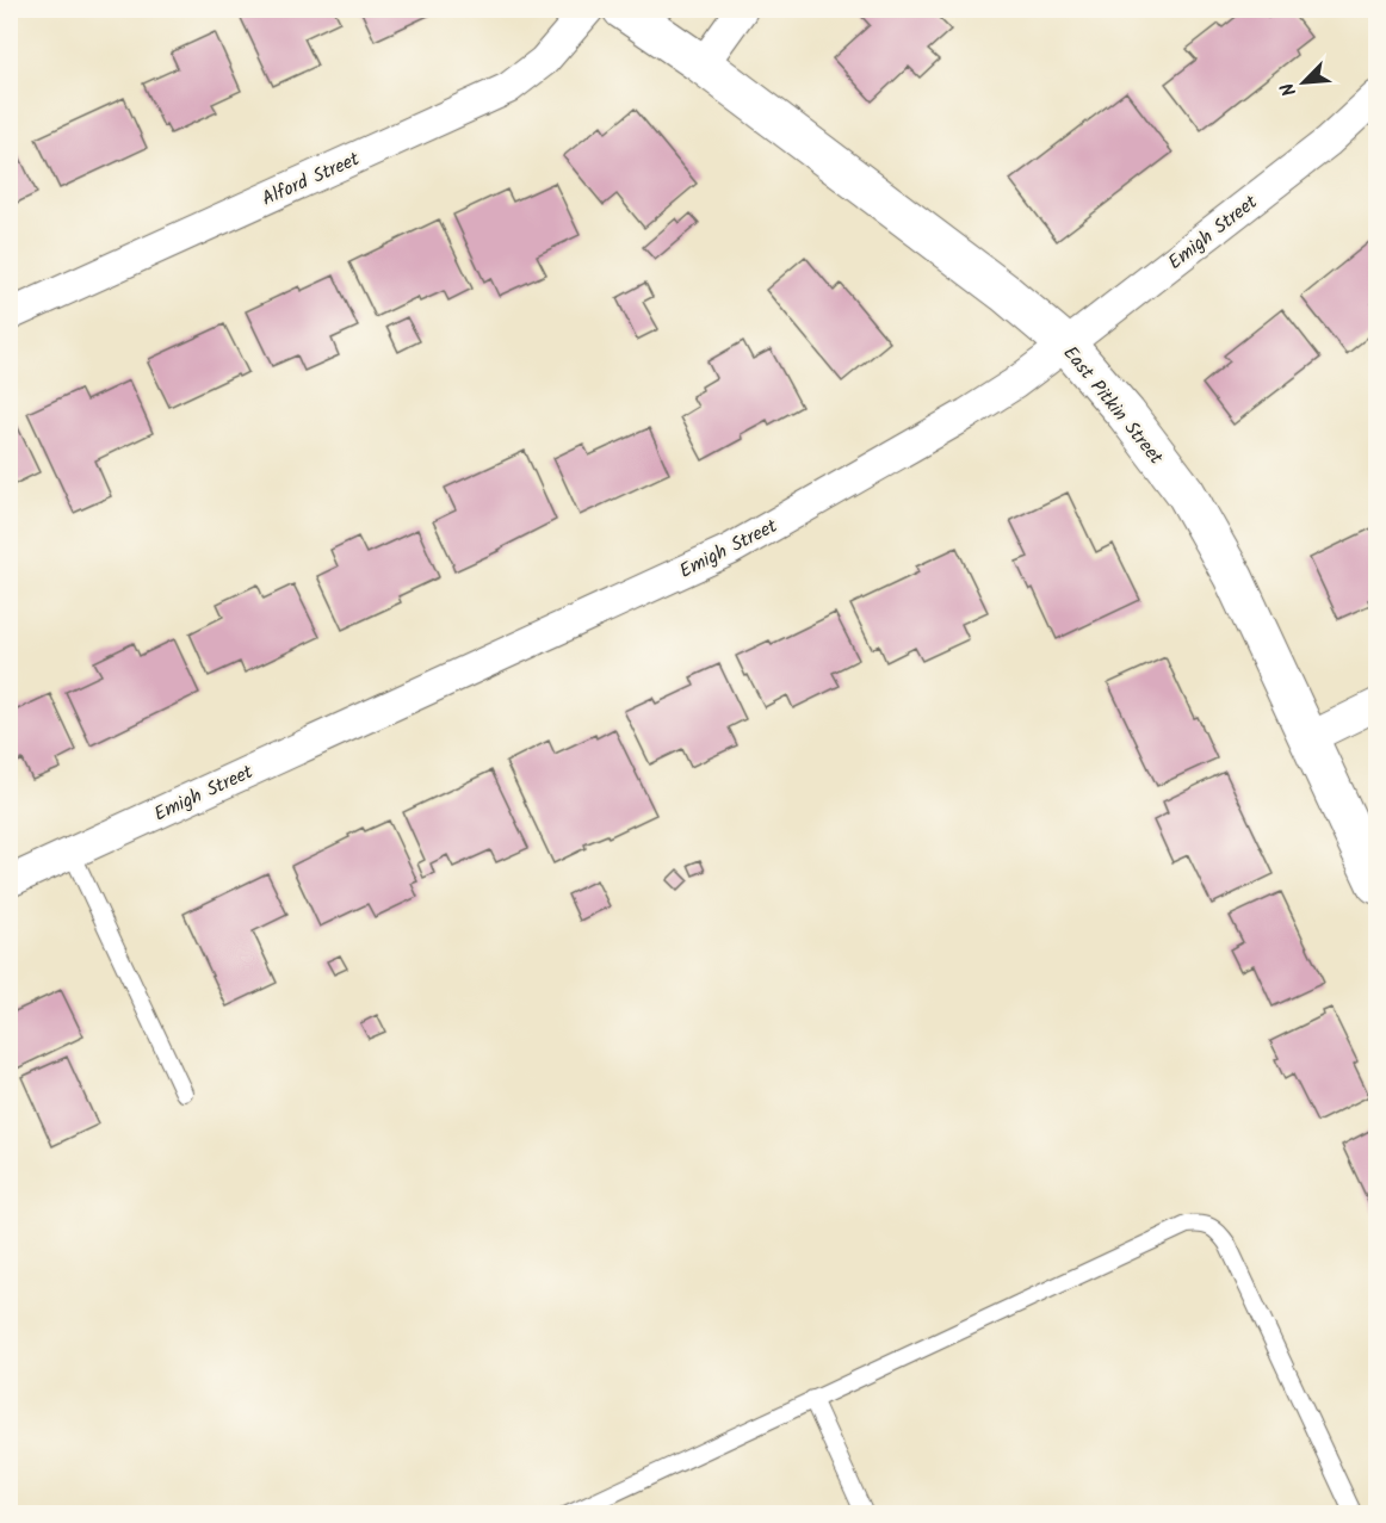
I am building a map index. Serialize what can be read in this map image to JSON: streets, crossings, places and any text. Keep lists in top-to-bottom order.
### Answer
{
  "streets": {
    "street": ["Alford Street", "Emigh Street", "East Pitkin Street"]
  },
  "crossings": [
    ["Emigh Street", "East Pitkin Street"]
  ],
  "north": "bottom left"
}
